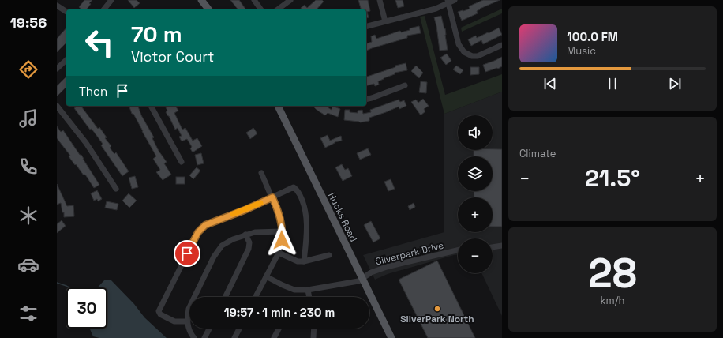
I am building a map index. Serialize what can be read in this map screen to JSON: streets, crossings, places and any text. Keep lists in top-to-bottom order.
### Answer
{
  "streets": {
    "main road": ["Hucks Road"],
    "street": ["Silverpark Drive"]
  },
  "crossings": [
    ["Hucks Road", "Silverpark Drive"]
  ],
  "places": ["SilverPark North"],
  "page": {
    "tabs": "19:56",
    "turn": ["70 m", "Victor Court"],
    "song": ["100.0 FM", "Music"],
    "then": "Then",
    "map_buttons": ["+", "−"],
    "tile": [
      "Climate",
      ["28", "km/h"]
    ],
    "heat": ["−", "21.5°", "+"],
    "limit": "30",
    "trip": "19:57 · 1 min · 230 m"
  }
}
